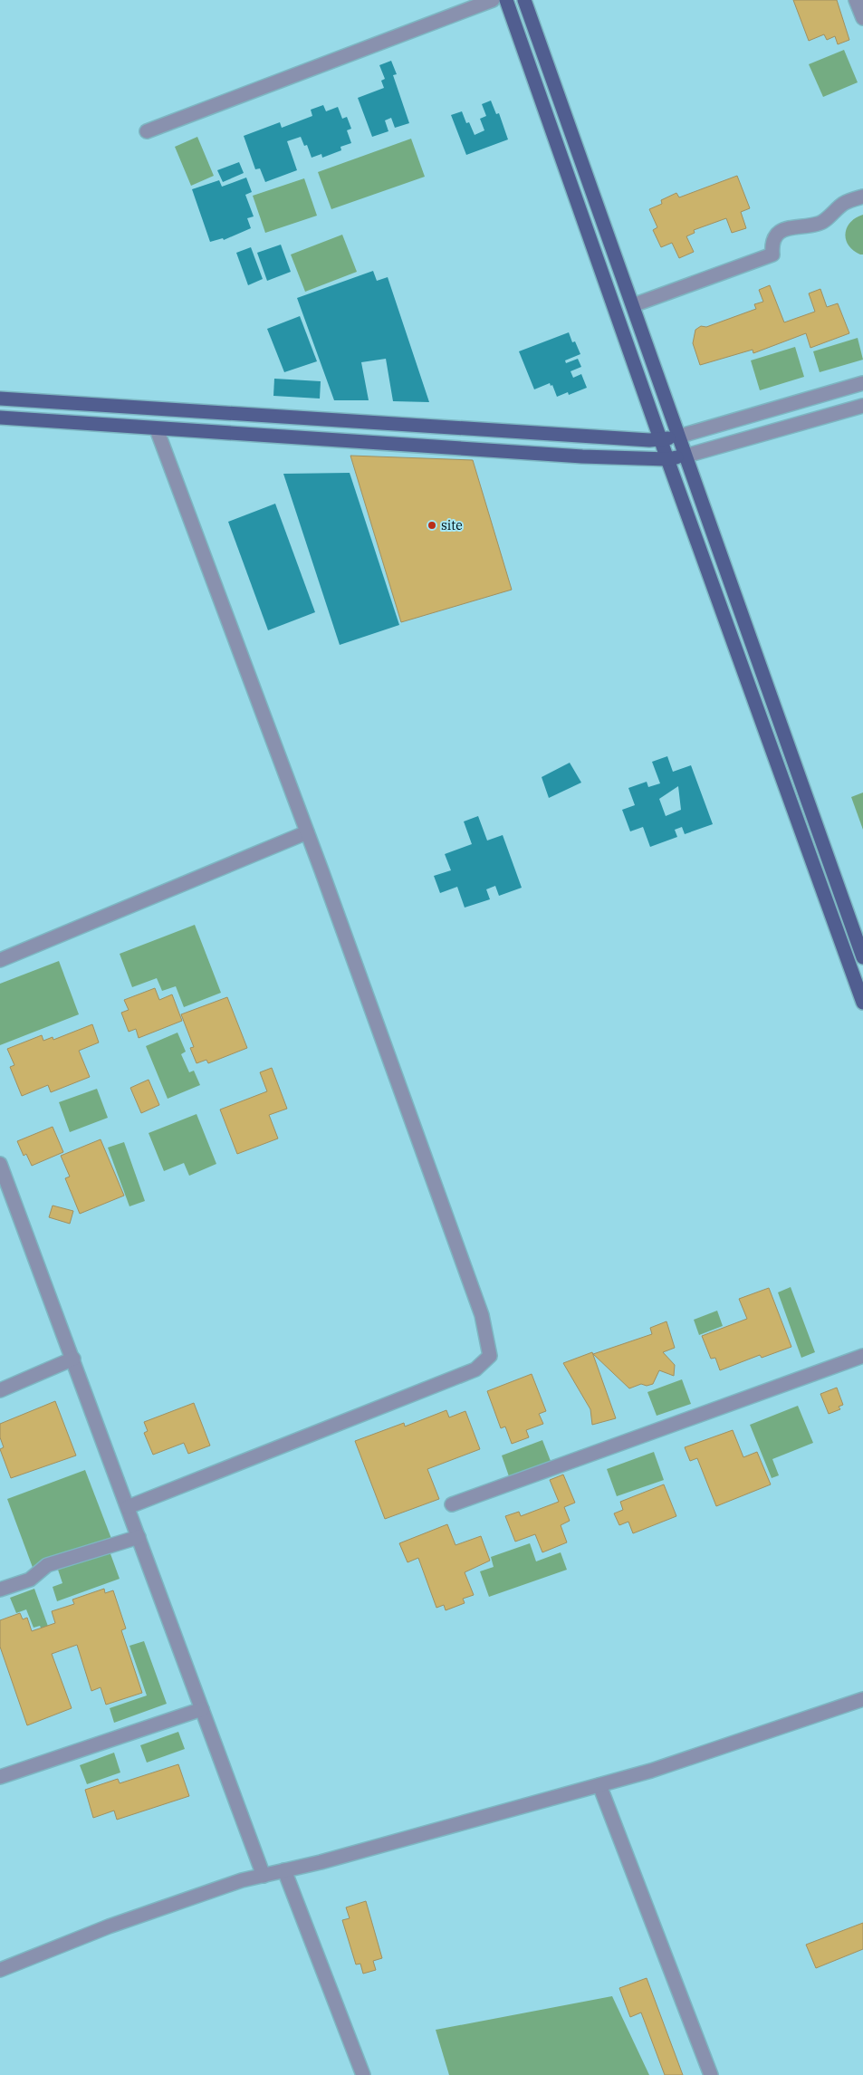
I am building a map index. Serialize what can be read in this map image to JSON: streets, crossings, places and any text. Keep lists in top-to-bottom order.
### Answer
{
  "places": ["site"]
}
